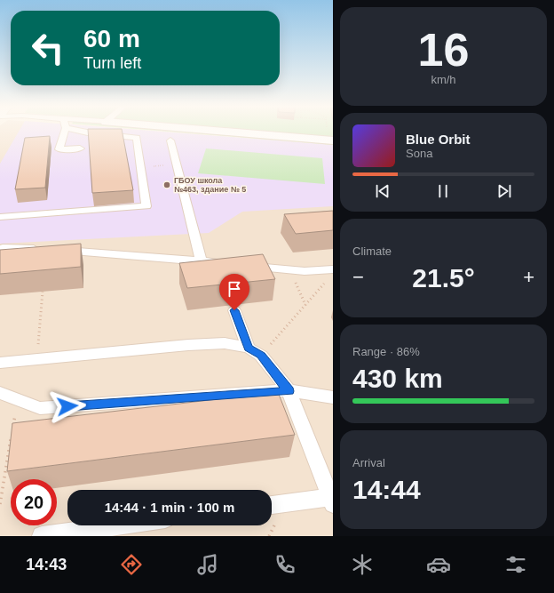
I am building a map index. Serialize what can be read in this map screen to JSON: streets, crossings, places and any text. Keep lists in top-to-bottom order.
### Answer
{
  "places": ["ГБОУ школа №463, здание № 5"],
  "page": {
    "tile": [
      ["16", "km/h"],
      "Climate",
      ["Range · 86%", "430 km"],
      ["Arrival", "14:44"]
    ],
    "turn": ["60 m", "Turn left"],
    "song": ["Blue Orbit", "Sona"],
    "heat": ["−", "21.5°", "+"],
    "limit": "20",
    "trip": "14:44 · 1 min · 100 m",
    "tabs": "14:43"
  }
}
